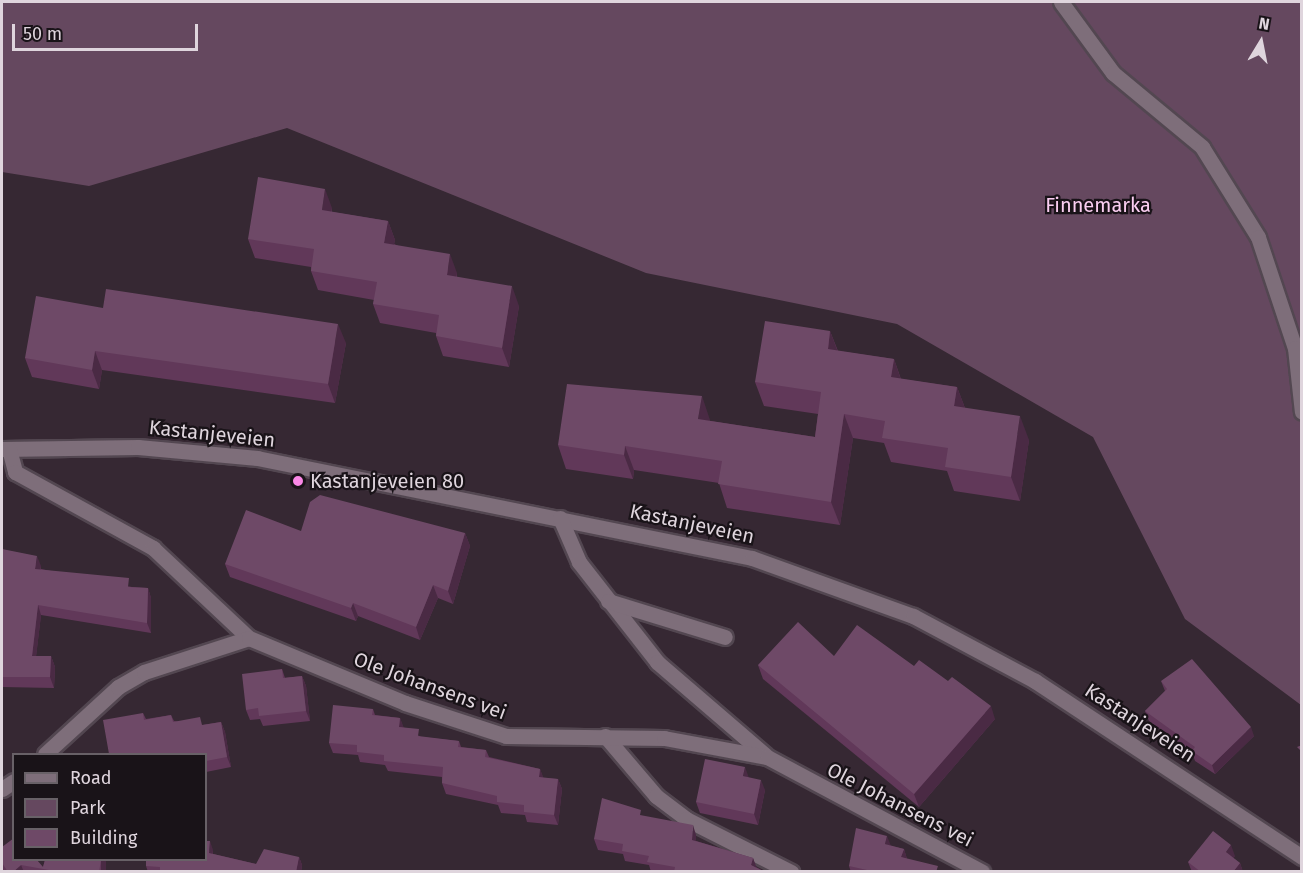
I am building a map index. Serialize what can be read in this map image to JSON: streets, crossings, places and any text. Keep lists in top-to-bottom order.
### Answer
{
  "streets": {
    "street": ["Kastanjeveien", "Ole Johansens vei"]
  },
  "crossings": [
    ["Kastanjeveien", "Ole Johansens vei"]
  ],
  "parks": ["Finnemarka"],
  "places": ["Kastanjeveien 80"],
  "legend": ["Road", "Park", "Building"],
  "scale_bar": "50 m",
  "north": "top"
}
